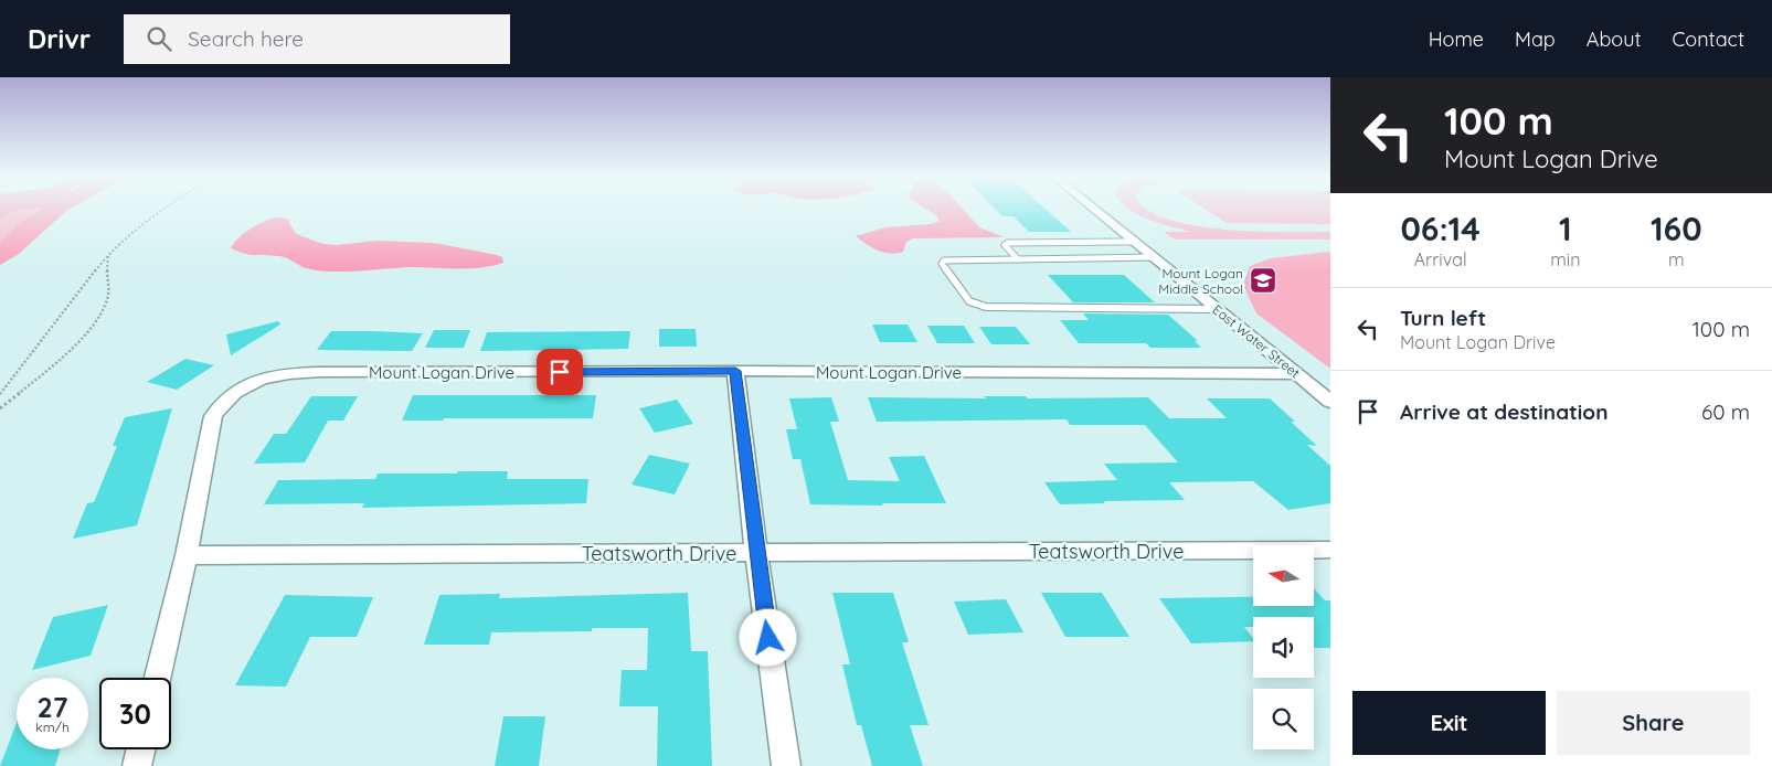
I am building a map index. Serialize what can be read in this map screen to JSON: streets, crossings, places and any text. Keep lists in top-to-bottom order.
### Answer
{
  "streets": {
    "street": ["East Water Street", "Mount Logan Drive", "Teatsworth Drive"]
  },
  "crossings": [
    ["East Water Street", "Mount Logan Drive"],
    ["Mount Logan Drive", "Teatsworth Drive"]
  ],
  "places": {
    "school or university": ["Mount Logan Middle School"]
  },
  "north": "left",
  "page": {
    "header": "Drivr",
    "search": "Search here",
    "nav": [
      "Home",
      "Map",
      "About",
      "Contact"
    ],
    "turn": ["100 m", "Mount Logan Drive"],
    "eta": [
      "06:14",
      "Arrival",
      "1",
      "min",
      "160",
      "m"
    ],
    "list": [
      {
        "name": "Turn left",
        "note": "Mount Logan Drive",
        "value": "100 m"
      },
      {
        "name": "Arrive at destination",
        "value": "60 m"
      }
    ],
    "speed": "27 km/h",
    "limit": "30",
    "buttons": ["Exit", "Share"]
  }
}
